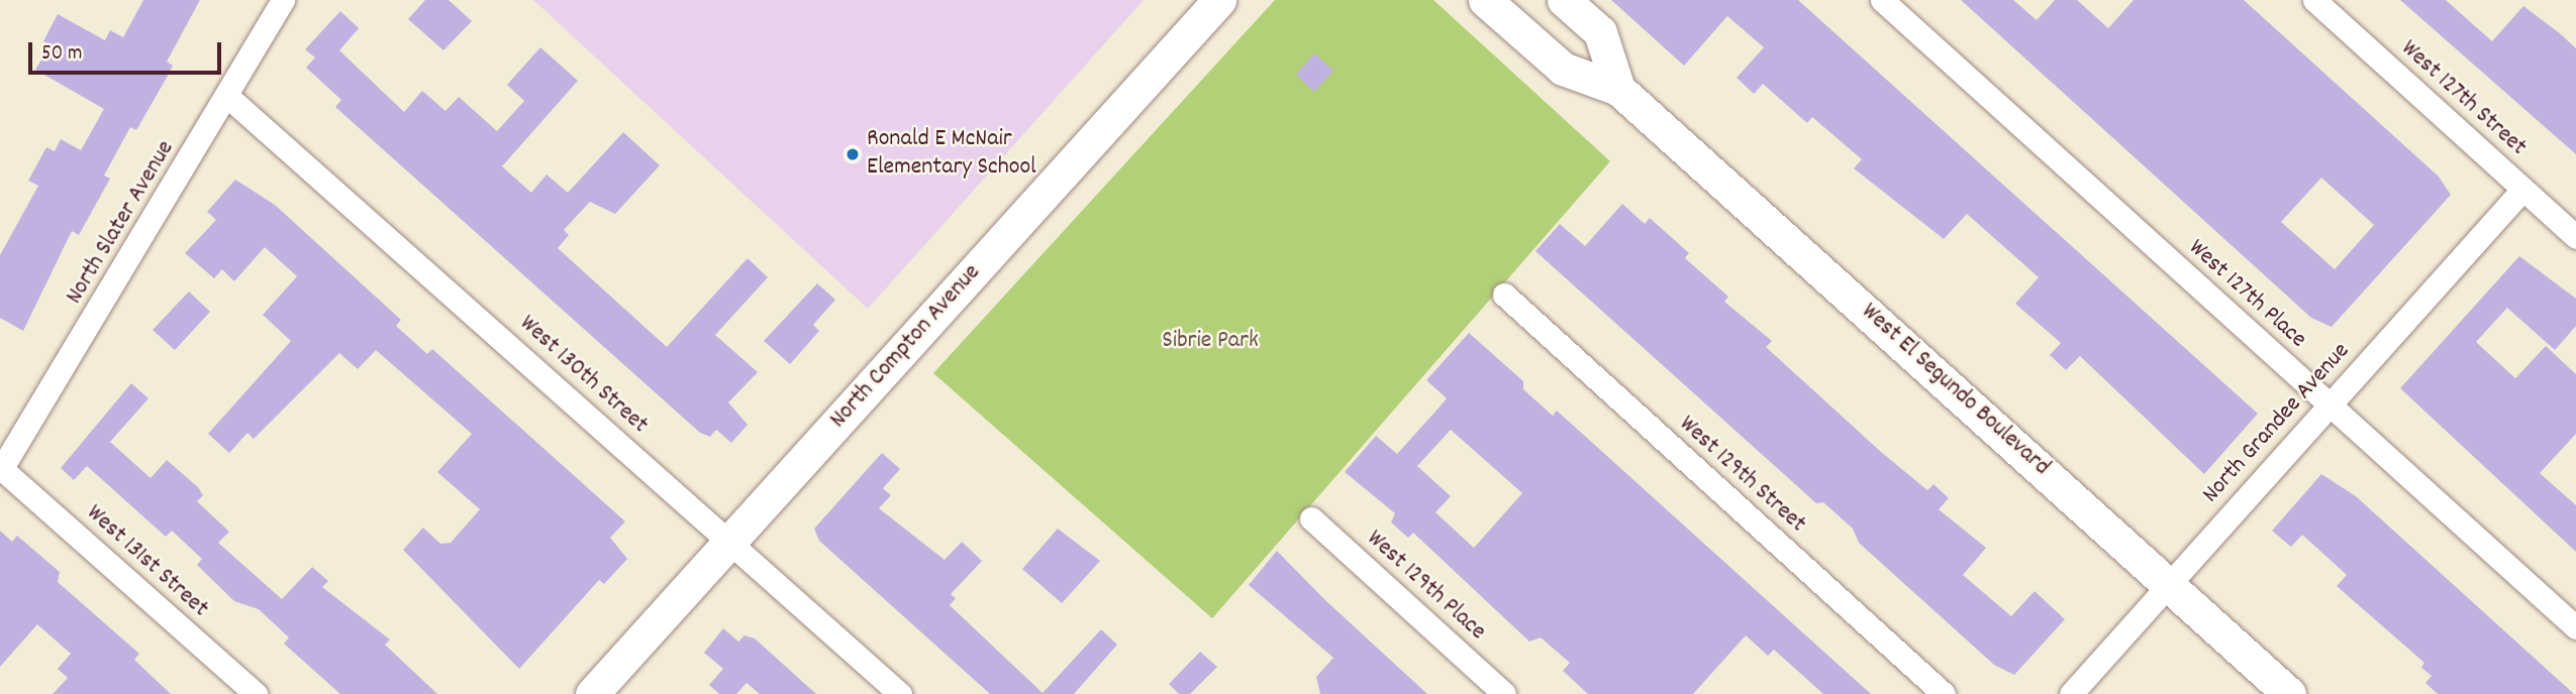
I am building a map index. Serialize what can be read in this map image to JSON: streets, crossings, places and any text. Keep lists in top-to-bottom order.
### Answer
{
  "streets": {
    "main road": ["North Compton Avenue", "West El Segundo Boulevard"],
    "street": [
      "West 127th Street",
      "North Slater Avenue",
      "West 127th Place",
      "West 130th Street",
      "North Grandee Avenue",
      "West 129th Street",
      "West 131st Street",
      "West 129th Place"
    ]
  },
  "crossings": [
    ["West 127th Street", "North Grandee Avenue"],
    ["North Slater Avenue", "West 130th Street"],
    ["North Slater Avenue", "West 131st Street"],
    ["West 127th Place", "North Grandee Avenue"],
    ["North Compton Avenue", "West 130th Street"],
    ["West El Segundo Boulevard", "North Grandee Avenue"]
  ],
  "parks": ["Sibrie Park"],
  "places": ["Ronald E McNair Elementary School"],
  "scale_bar": "50 m"
}
